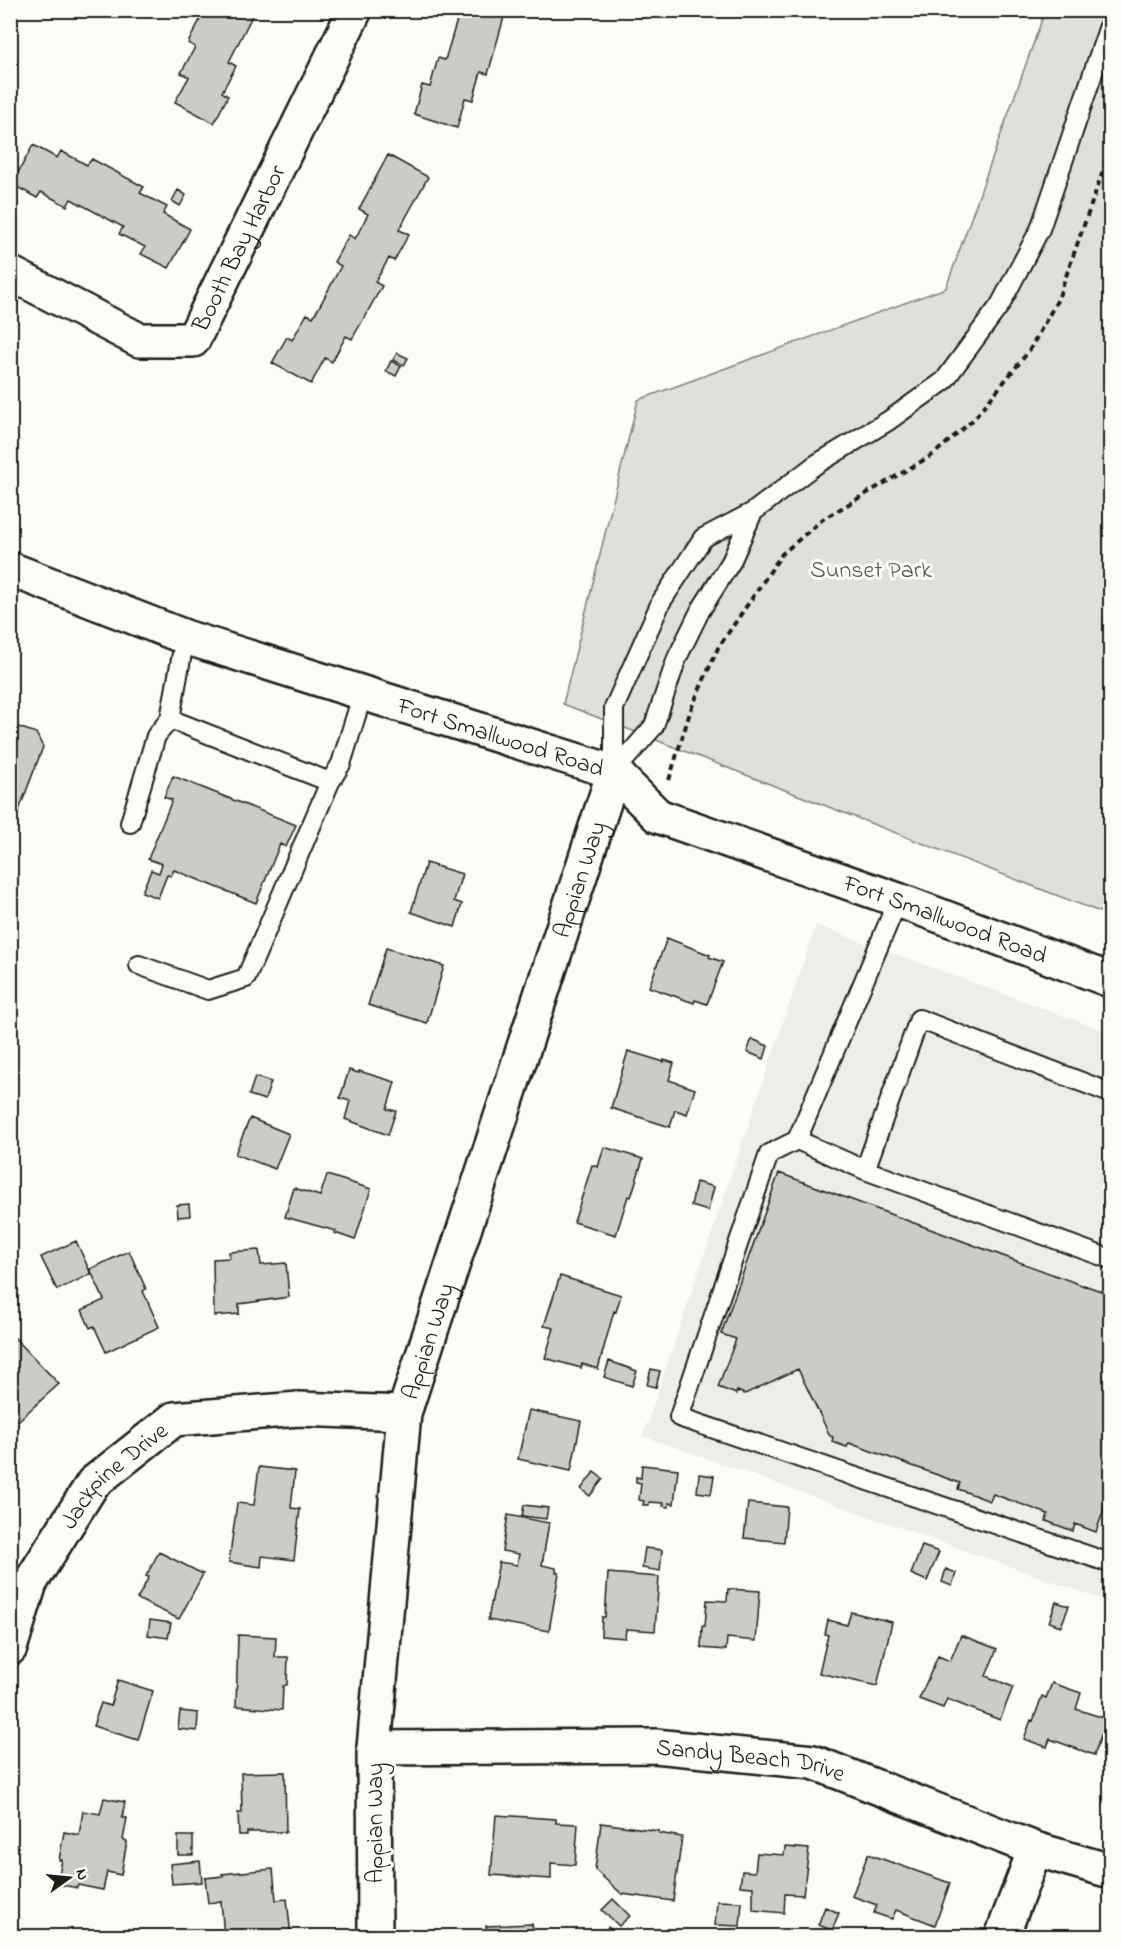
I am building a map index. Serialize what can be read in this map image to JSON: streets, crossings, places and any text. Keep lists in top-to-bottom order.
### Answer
{
  "streets": {
    "street": [
      "Booth Bay Harbor",
      "Fort Smallwood Road",
      "Appian Way",
      "Jackpine Drive",
      "Sandy Beach Drive"
    ]
  },
  "crossings": [
    ["Fort Smallwood Road", "Appian Way"],
    ["Appian Way", "Jackpine Drive"],
    ["Appian Way", "Sandy Beach Drive"]
  ],
  "parks": ["Sunset Park"],
  "north": "right"
}
